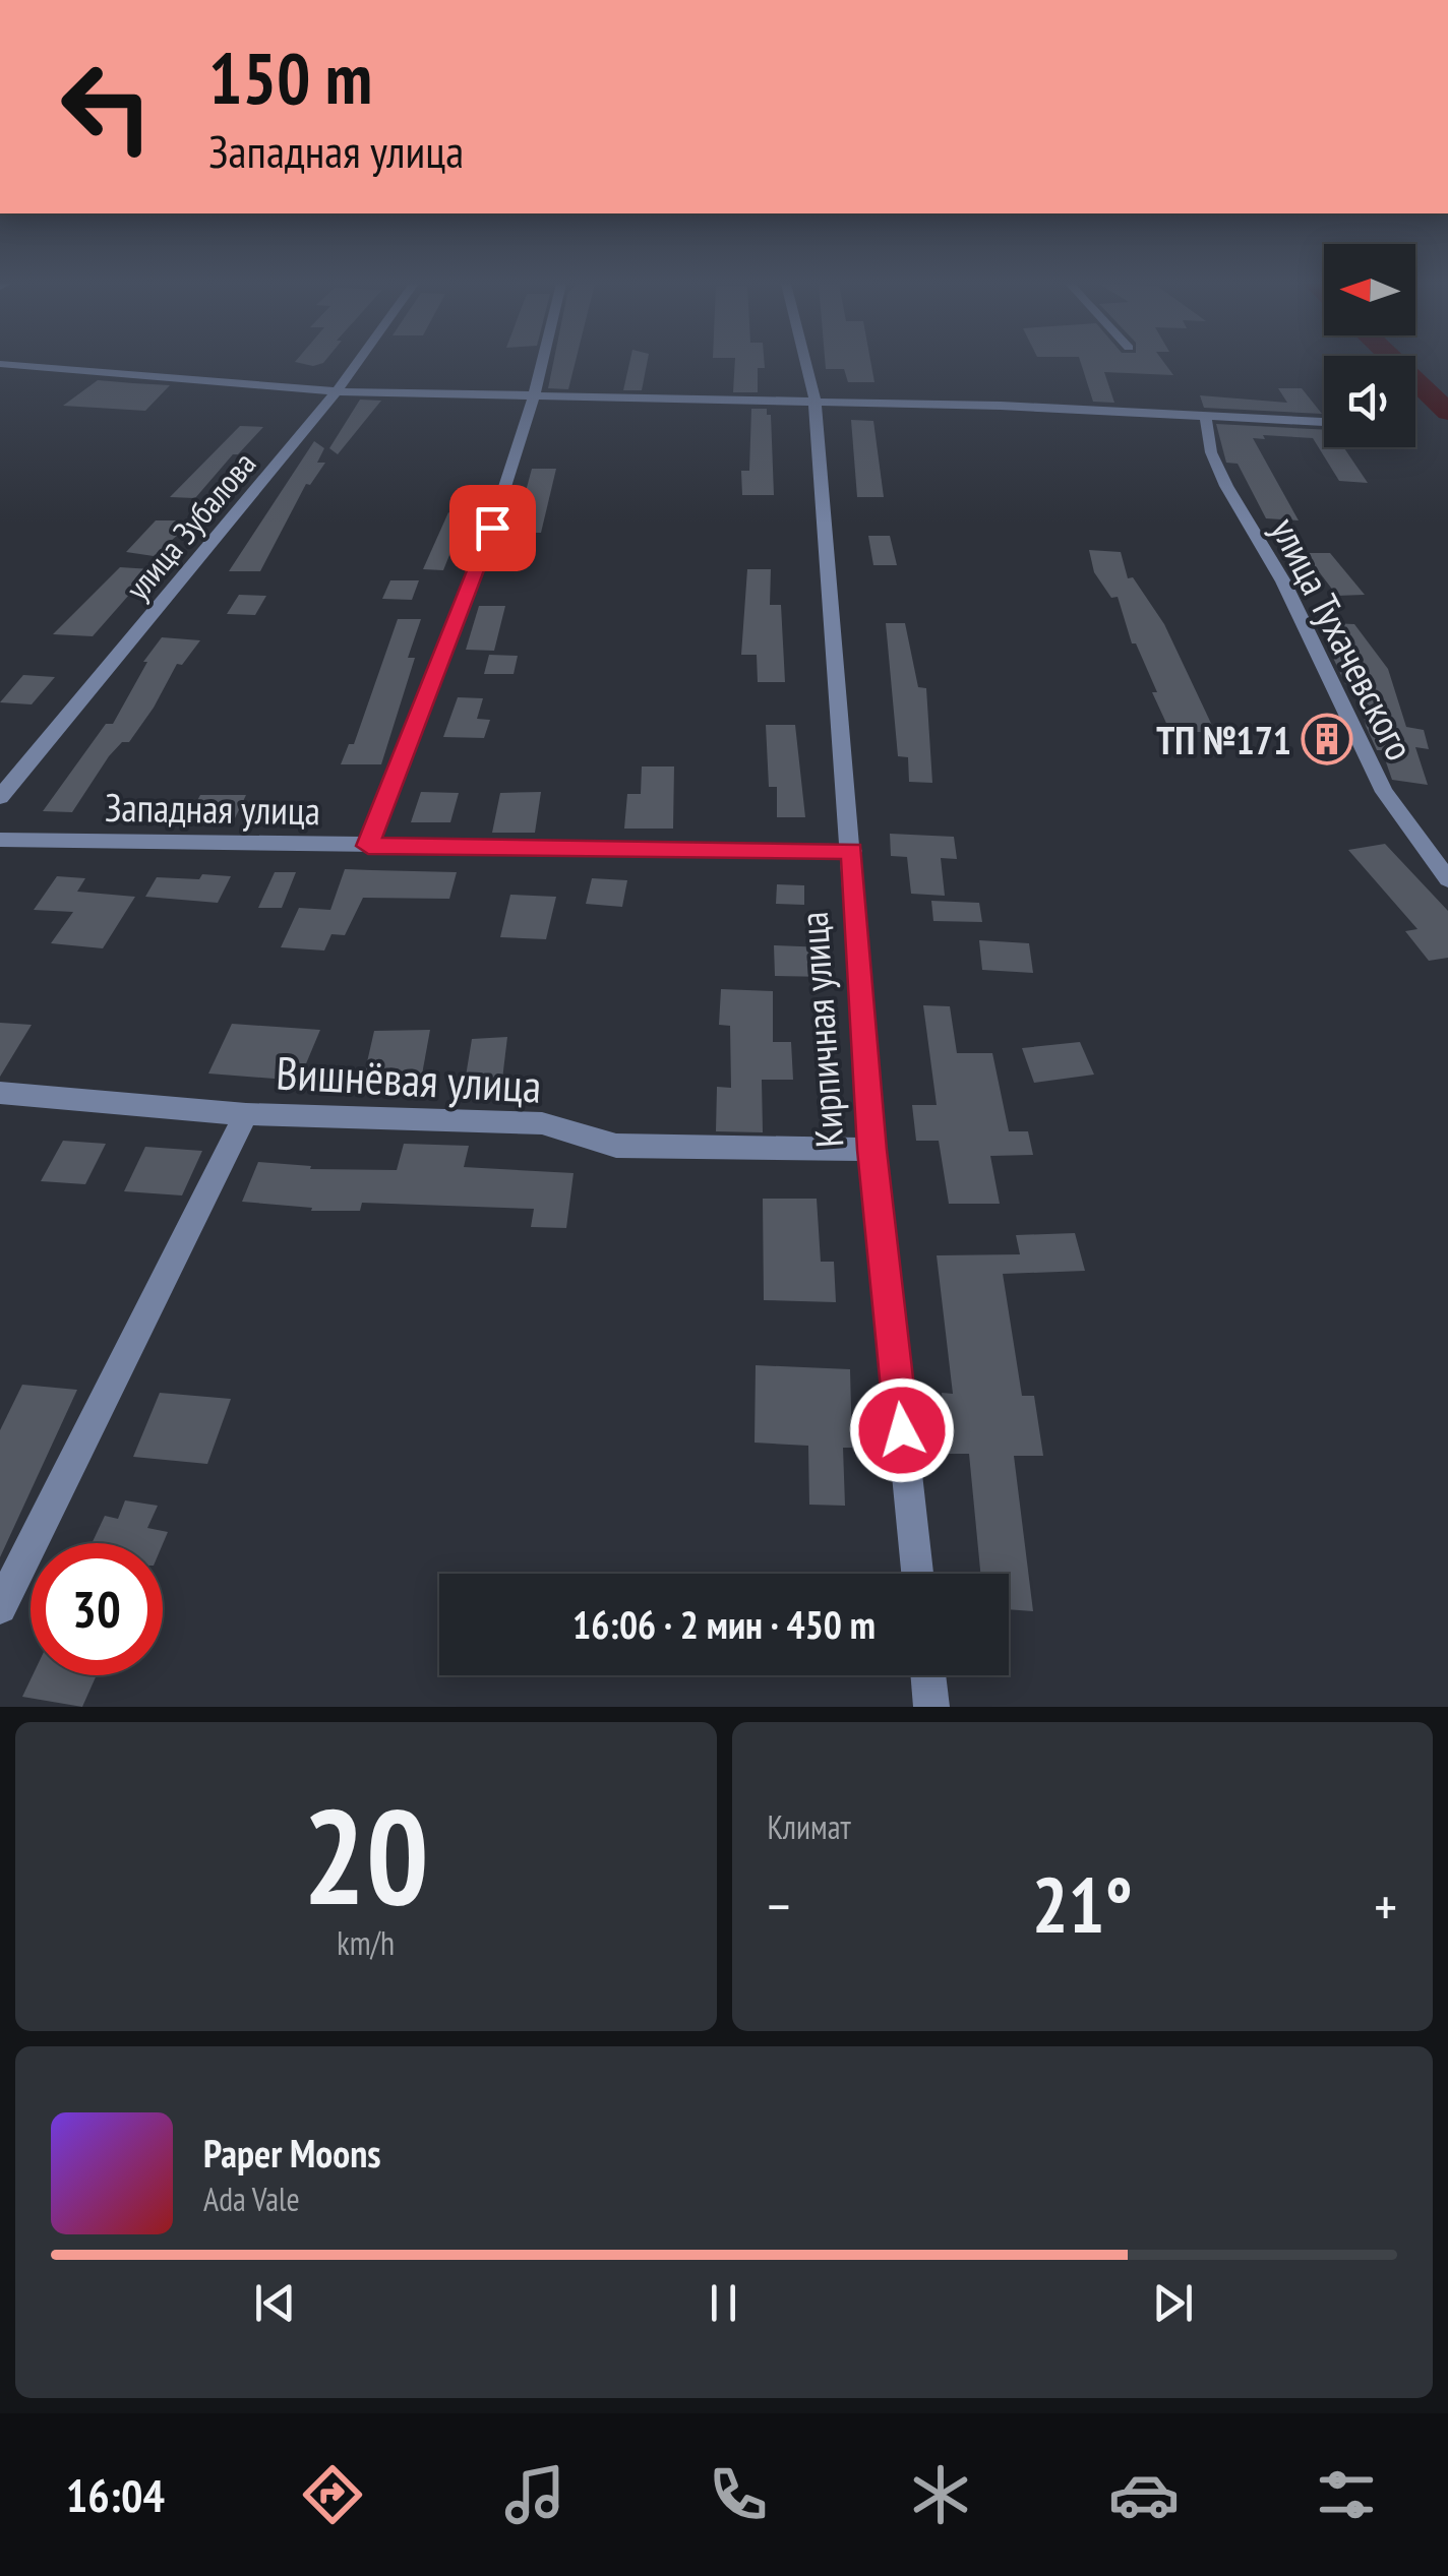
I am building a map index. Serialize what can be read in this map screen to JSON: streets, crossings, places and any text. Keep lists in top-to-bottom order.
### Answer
{
  "streets": {
    "street": [
      "улица Зубалова",
      "улица Тухачевского",
      "Западная улица",
      "Кирпичная улица",
      "Вишнёвая улица"
    ]
  },
  "crossings": [
    ["Западная улица", "Кирпичная улица"],
    ["Кирпичная улица", "Вишнёвая улица"]
  ],
  "places": {
    "building": ["ТП №171"]
  },
  "north": "left",
  "page": {
    "turn": ["150 m", "Западная улица"],
    "limit": "30",
    "trip": "16:06 · 2 мин · 450 m",
    "tile": [
      ["20", "km/h"],
      "Климат"
    ],
    "heat": ["−", "21°", "+"],
    "song": ["Paper Moons", "Ada Vale"],
    "tabs": "16:04"
  }
}
